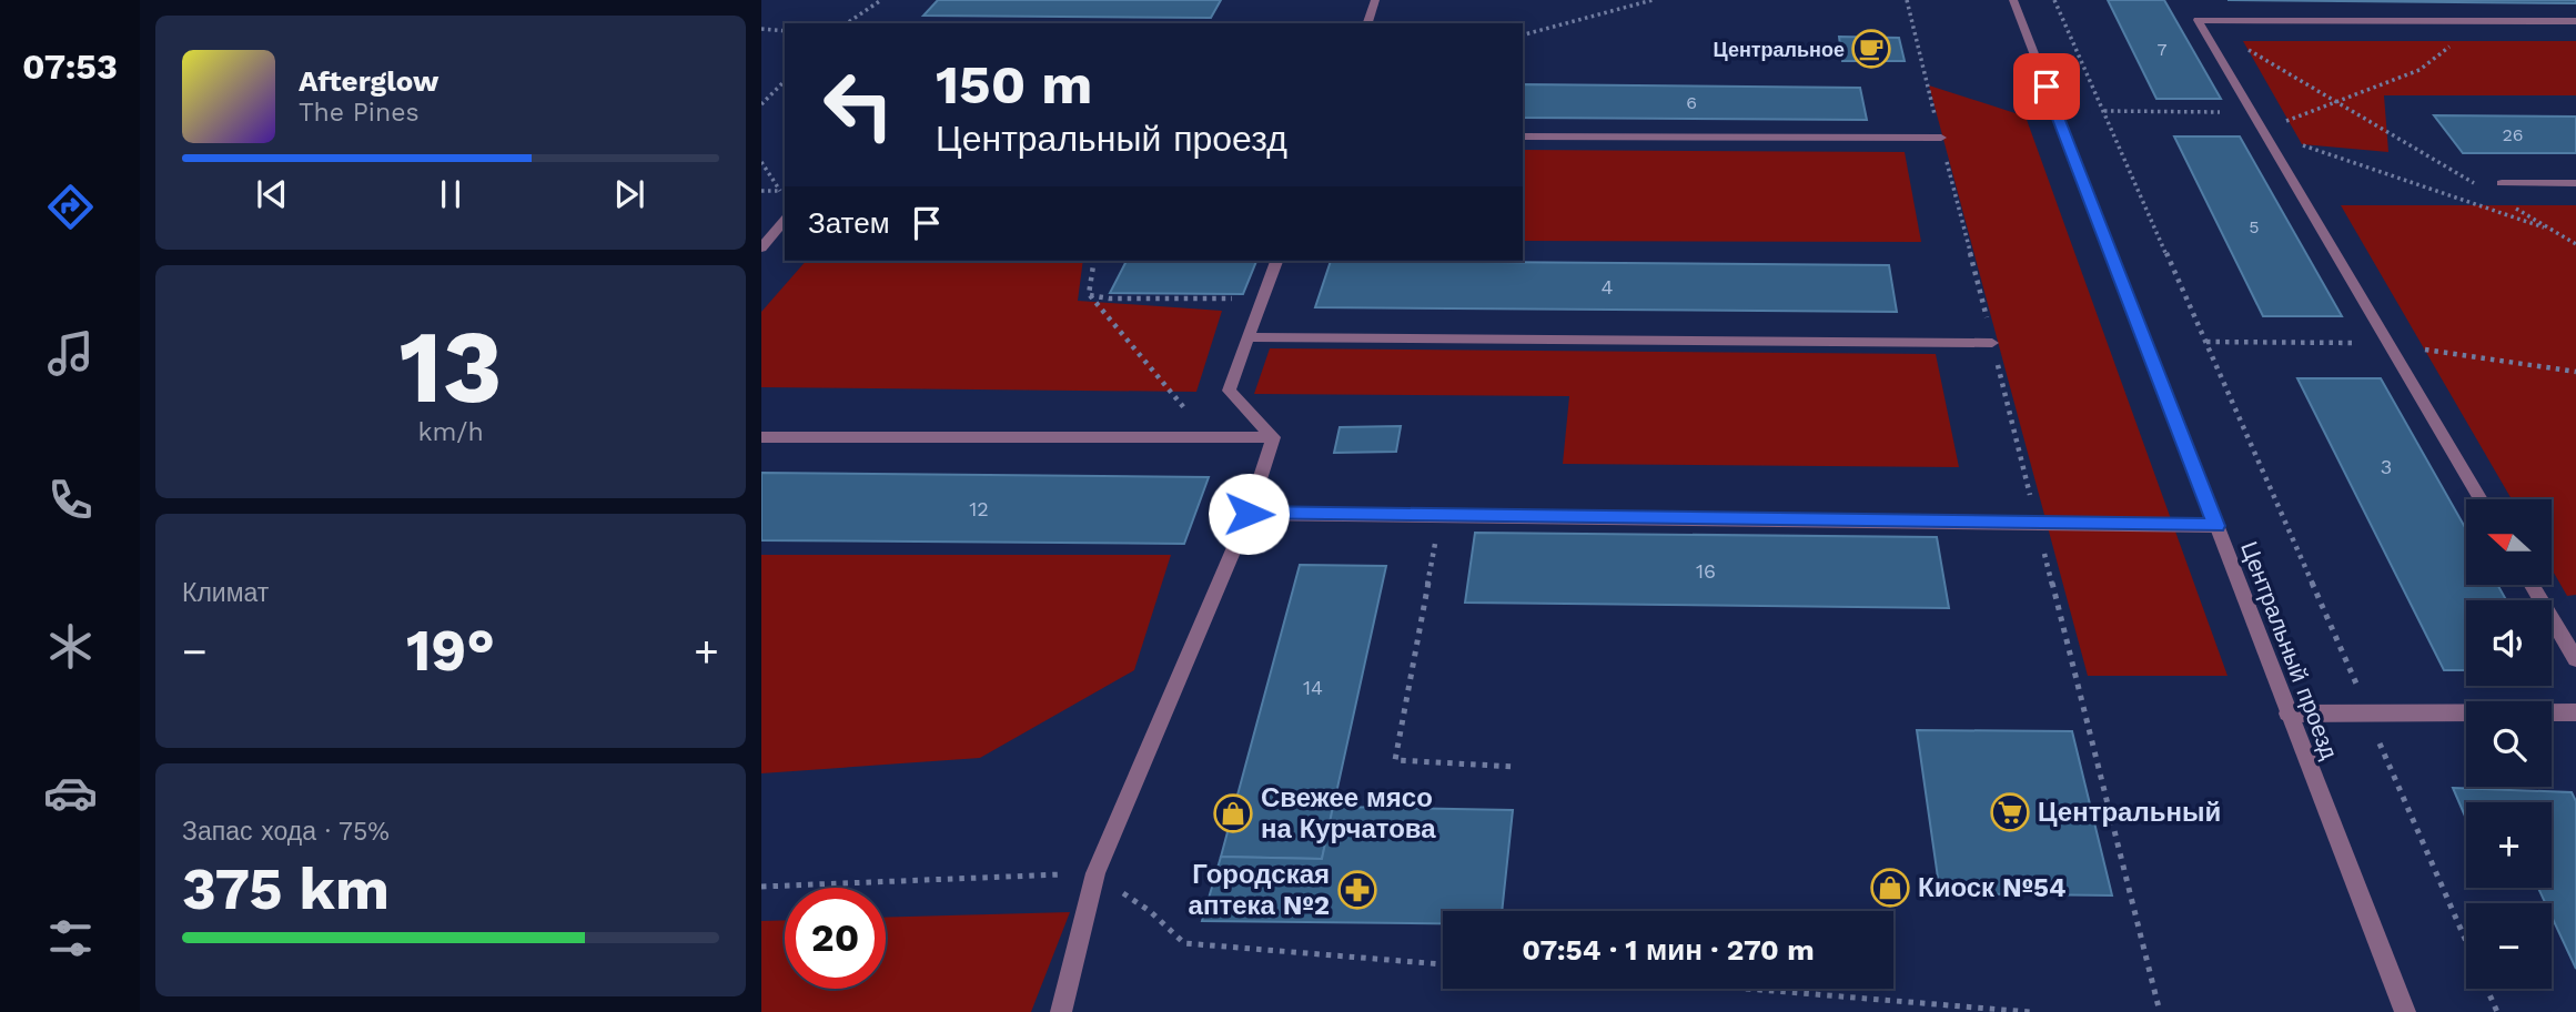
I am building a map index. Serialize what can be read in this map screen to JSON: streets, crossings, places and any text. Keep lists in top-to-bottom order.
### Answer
{
  "streets": {
    "street": ["Центральный проезд"]
  },
  "places": {
    "cafe": ["Центральное"],
    "supermarket": ["Центральный"],
    "shop": ["Свежее мясо на Курчатова", "Киоск №54"],
    "pharmacy": ["Городская аптека №2"]
  },
  "house_numbers": [
    "7",
    "6",
    "26",
    "5",
    "4",
    "3",
    "12",
    "16",
    "14"
  ],
  "north": "left",
  "page": {
    "tabs": "07:53",
    "turn": ["150 m", "Центральный проезд"],
    "song": ["Afterglow", "The Pines"],
    "then": "Затем",
    "tile": [
      ["13", "km/h"],
      "Климат",
      ["Запас хода · 75%", "375 km"]
    ],
    "map_buttons": ["+", "−"],
    "heat": ["−", "19°", "+"],
    "limit": "20",
    "trip": "07:54 · 1 мин · 270 m"
  }
}
